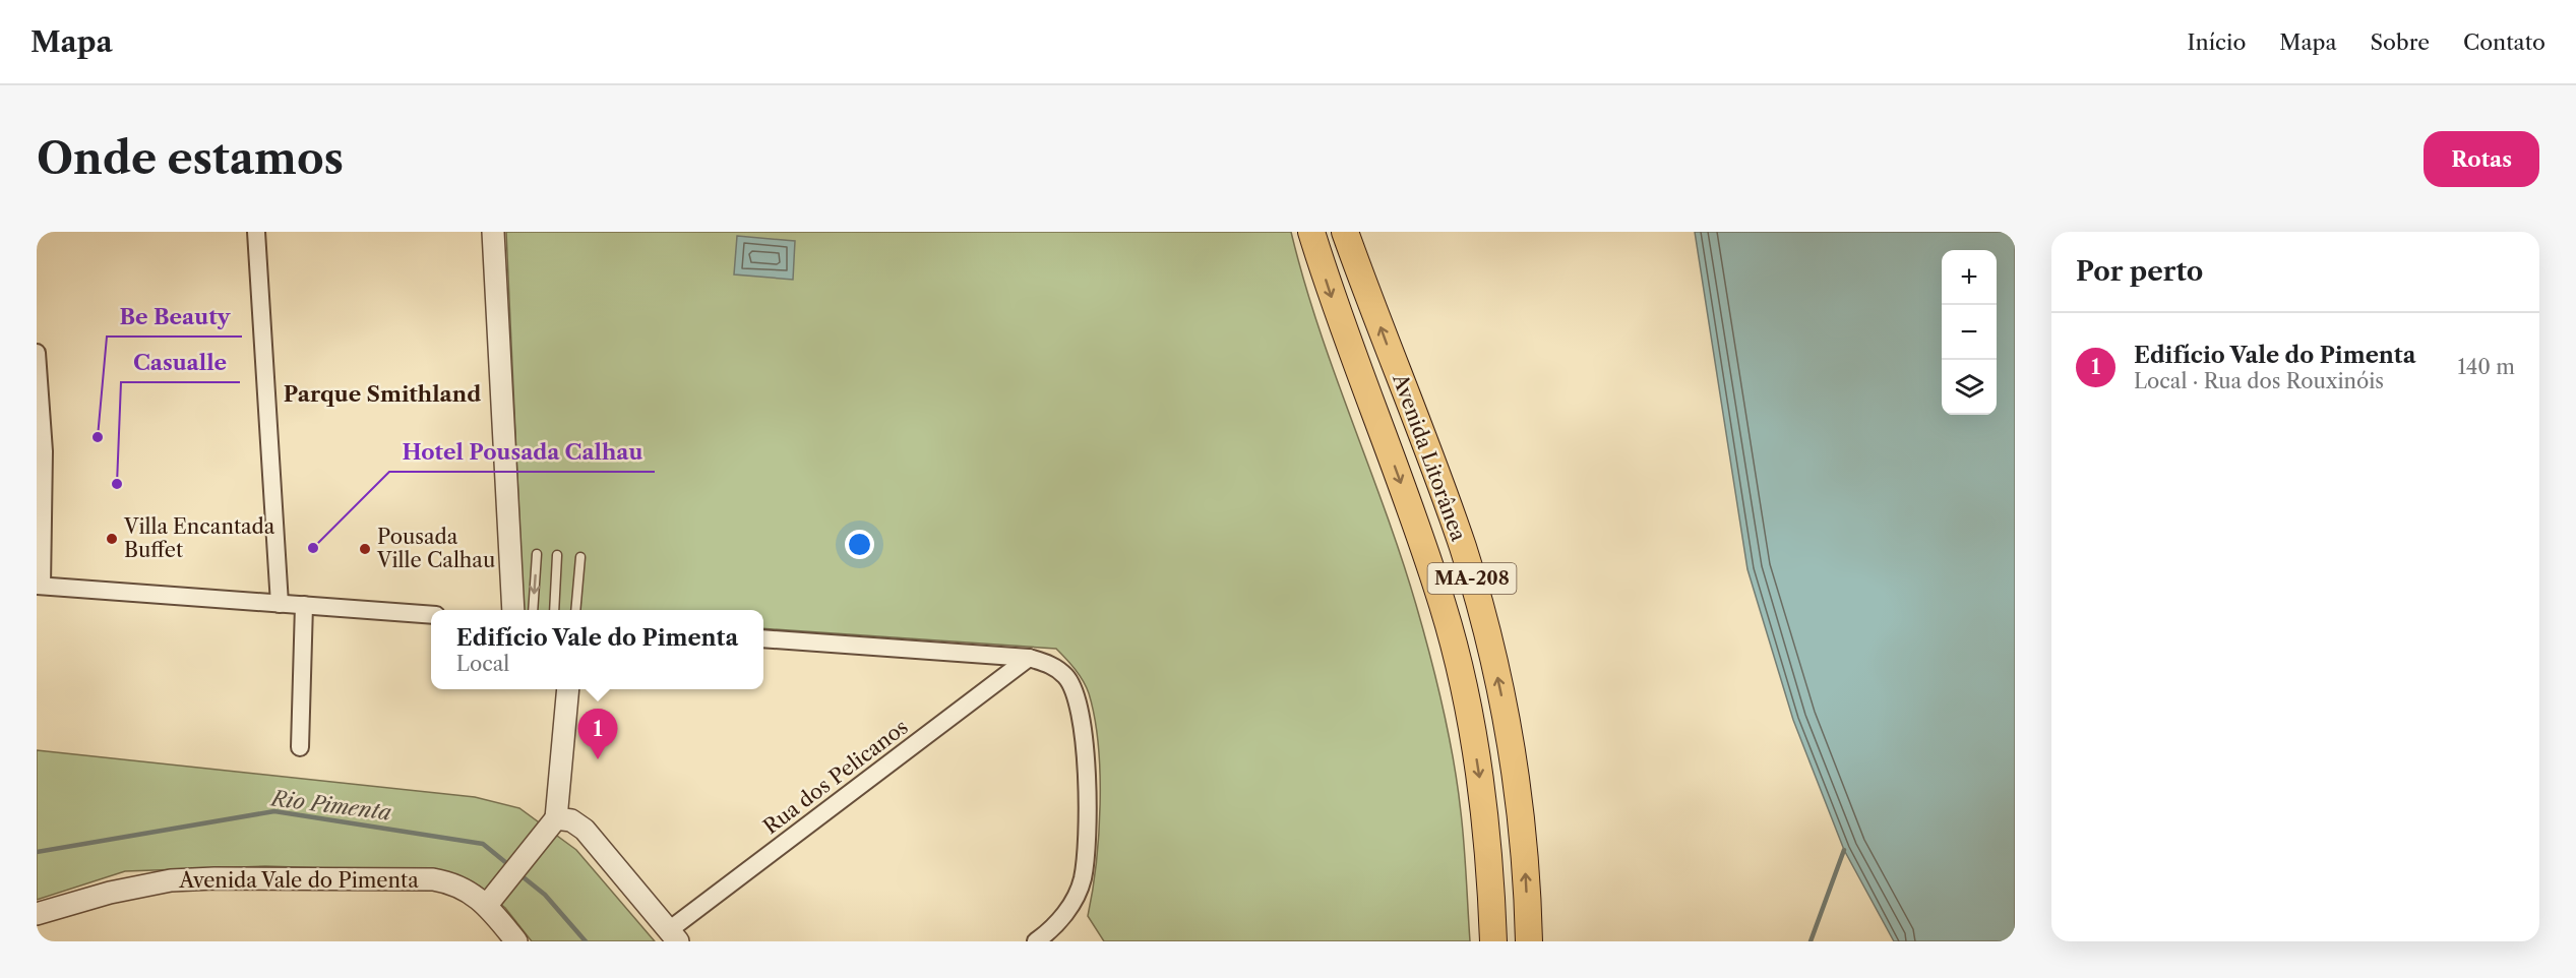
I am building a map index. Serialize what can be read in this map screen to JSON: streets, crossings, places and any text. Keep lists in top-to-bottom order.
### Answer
{
  "streets": {
    "main road": ["Avenida Litorânea", "MA-208"],
    "street": ["Rua dos Pelicanos", "Avenida Vale do Pimenta"]
  },
  "districts": ["Parque Smithland"],
  "water": ["Rio Pimenta"],
  "places": [
    "Be Beauty",
    "Casualle",
    "Villa Encantada Buffet",
    "Hotel Pousada Calhau",
    "Pousada Ville Calhau"
  ],
  "page": {
    "header": "Mapa",
    "nav": [
      "Início",
      "Mapa",
      "Sobre",
      "Contato"
    ],
    "buttons": "Rotas",
    "title": "Onde estamos",
    "heading": "Por perto",
    "map_buttons": ["+", "−"],
    "list": [
      {
        "mark": "1",
        "name": "Edifício Vale do Pimenta",
        "note": "Local · Rua dos Rouxinóis",
        "value": "140 m"
      }
    ],
    "popup": ["Edifício Vale do Pimenta", "Local"],
    "pins": "1"
  }
}
